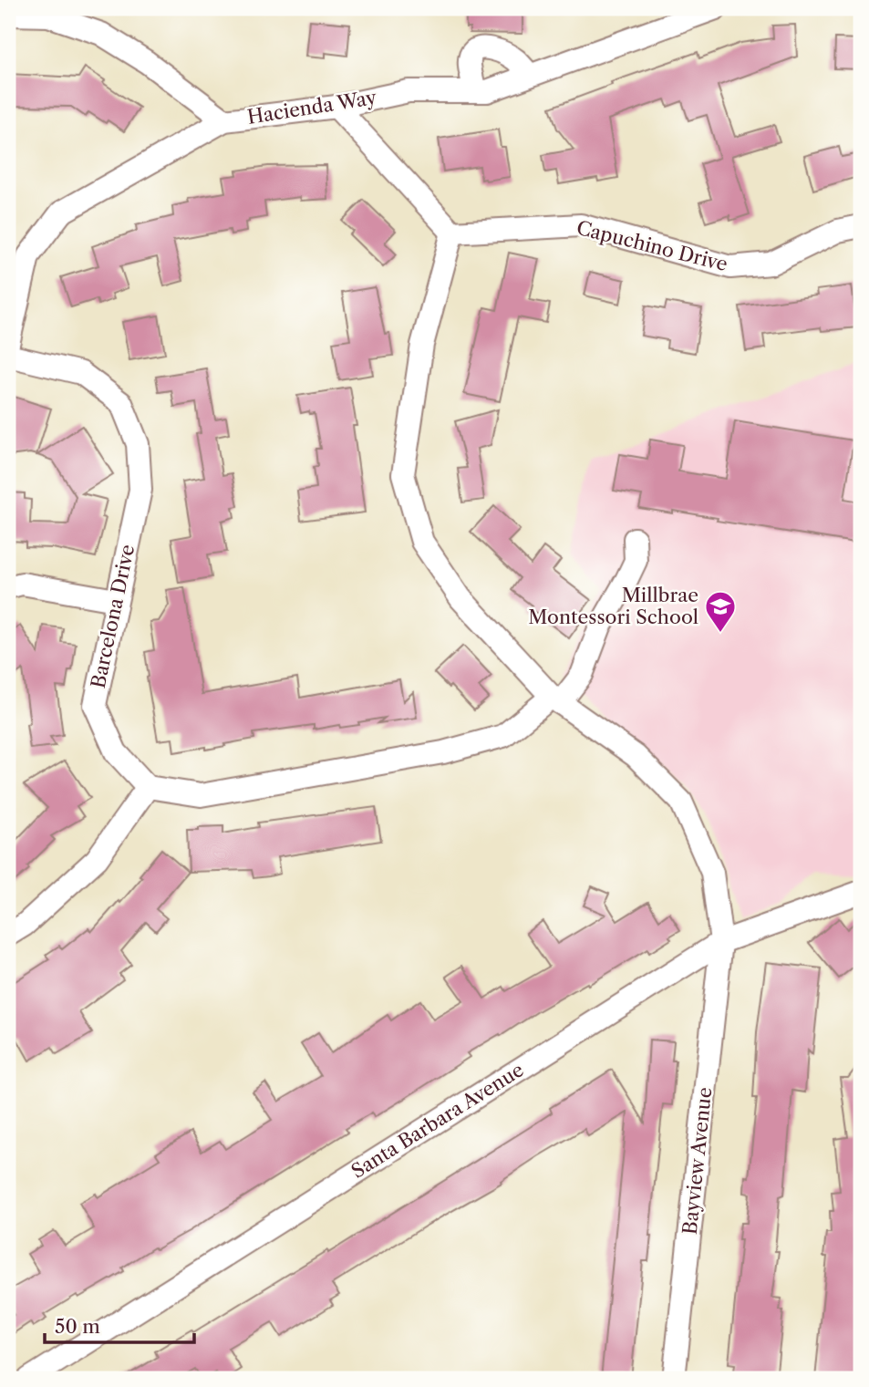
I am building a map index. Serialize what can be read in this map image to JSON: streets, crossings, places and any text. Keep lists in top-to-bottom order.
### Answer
{
  "streets": {
    "street": [
      "Hacienda Way",
      "Capuchino Drive",
      "Barcelona Drive",
      "Santa Barbara Avenue",
      "Bayview Avenue"
    ]
  },
  "crossings": [
    ["Capuchino Drive", "Bayview Avenue"],
    ["Santa Barbara Avenue", "Bayview Avenue"]
  ],
  "places": {
    "school or university": ["Millbrae Montessori School"]
  },
  "scale_bar": "50 m"
}
